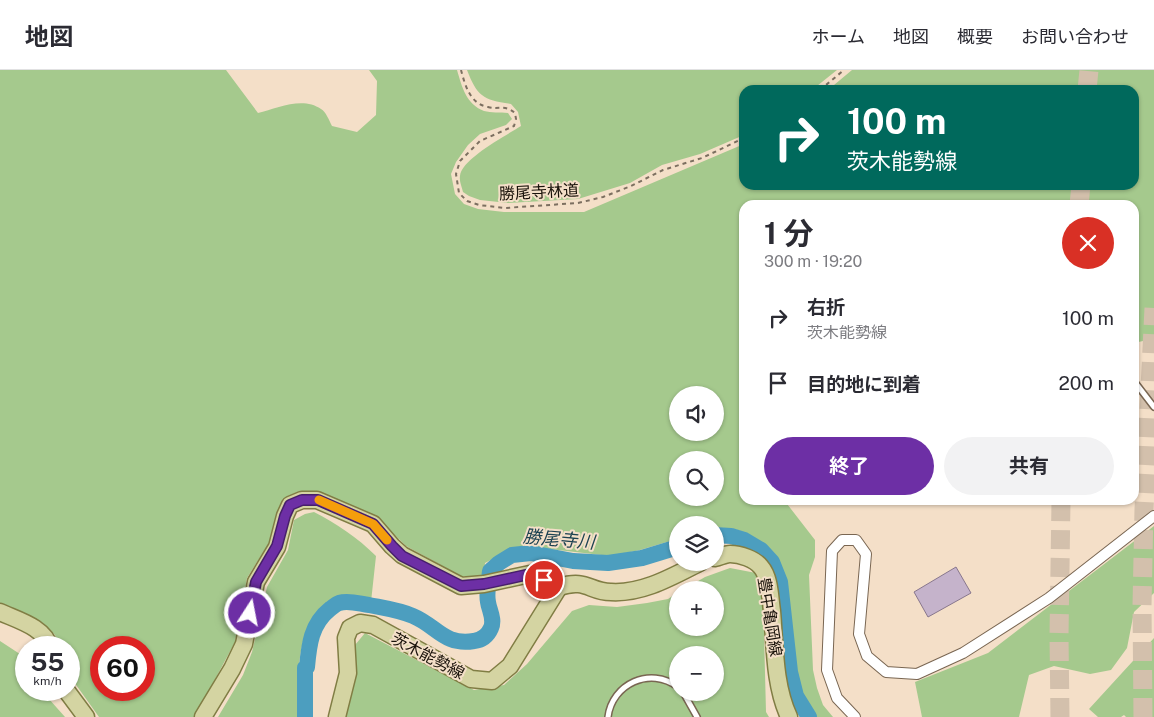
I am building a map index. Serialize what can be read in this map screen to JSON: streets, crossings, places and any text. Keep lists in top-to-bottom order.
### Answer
{
  "streets": {
    "main road": ["豊中亀岡線", "茨木能勢線"],
    "path": ["勝尾寺林道"]
  },
  "water": ["勝尾寺川"],
  "page": {
    "header": "地図",
    "nav": [
      "ホーム",
      "地図",
      "概要",
      "お問い合わせ"
    ],
    "turn": ["100 m", "茨木能勢線"],
    "heading": ["1 分", "300 m · 19:20"],
    "list": [
      {
        "name": "右折",
        "note": "茨木能勢線",
        "value": "100 m"
      },
      {
        "name": "目的地に到着",
        "value": "200 m"
      }
    ],
    "map_buttons": ["+", "−"],
    "buttons": ["終了", "共有"],
    "speed": "55 km/h",
    "limit": "60"
  }
}
